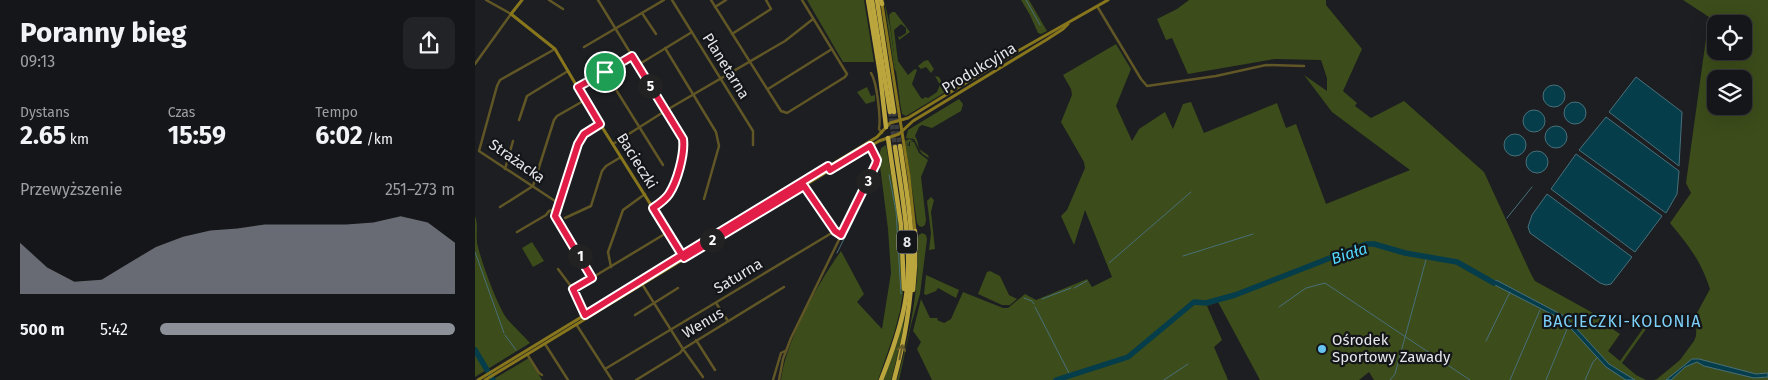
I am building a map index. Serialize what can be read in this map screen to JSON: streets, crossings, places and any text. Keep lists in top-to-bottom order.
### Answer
{
  "streets": {
    "highway": ["8"],
    "main road": ["Produkcyjna", "Bacieczki"],
    "street": [
      "Planetarna",
      "Strażacka",
      "Saturna",
      "Wenus"
    ]
  },
  "crossings": [
    ["Strażacka", "Bacieczki"]
  ],
  "districts": ["BACIECZKI-KOLONIA"],
  "water": ["Biała"],
  "places": ["Ośrodek Sportowy Zawady"],
  "page": {
    "heading": ["Poranny bieg", "09:13"],
    "pins": [
      "5",
      "3",
      "2",
      "1"
    ],
    "stats": [
      ["Dystans", "2.65 km"],
      ["Czas", "15:59"],
      ["Tempo", "6:02 /km"]
    ],
    "chart": ["Przewyższenie", "251–273 m"],
    "list": [
      {
        "name": "500 m",
        "note": "5:42"
      }
    ]
  }
}
